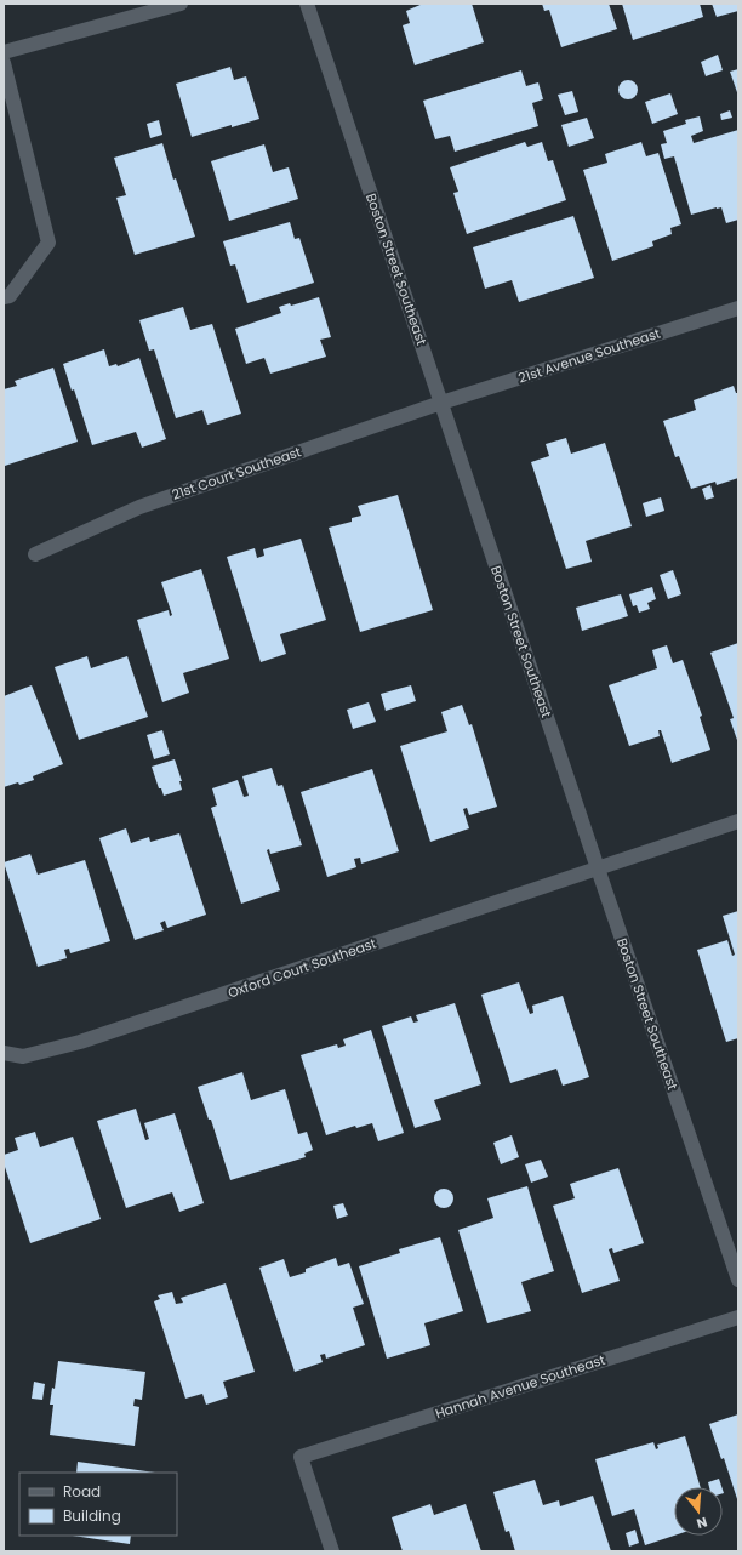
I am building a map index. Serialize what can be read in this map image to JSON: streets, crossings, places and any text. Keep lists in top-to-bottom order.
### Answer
{
  "streets": {
    "street": [
      "Boston Street Southeast",
      "21st Avenue Southeast",
      "21st Court Southeast",
      "Oxford Court Southeast",
      "Hannah Avenue Southeast"
    ]
  },
  "crossings": [
    ["Boston Street Southeast", "21st Avenue Southeast"],
    ["Boston Street Southeast", "21st Court Southeast"],
    ["Boston Street Southeast", "Oxford Court Southeast"],
    ["21st Avenue Southeast", "21st Court Southeast"]
  ],
  "legend": ["Road", "Building"],
  "north": "bottom"
}
